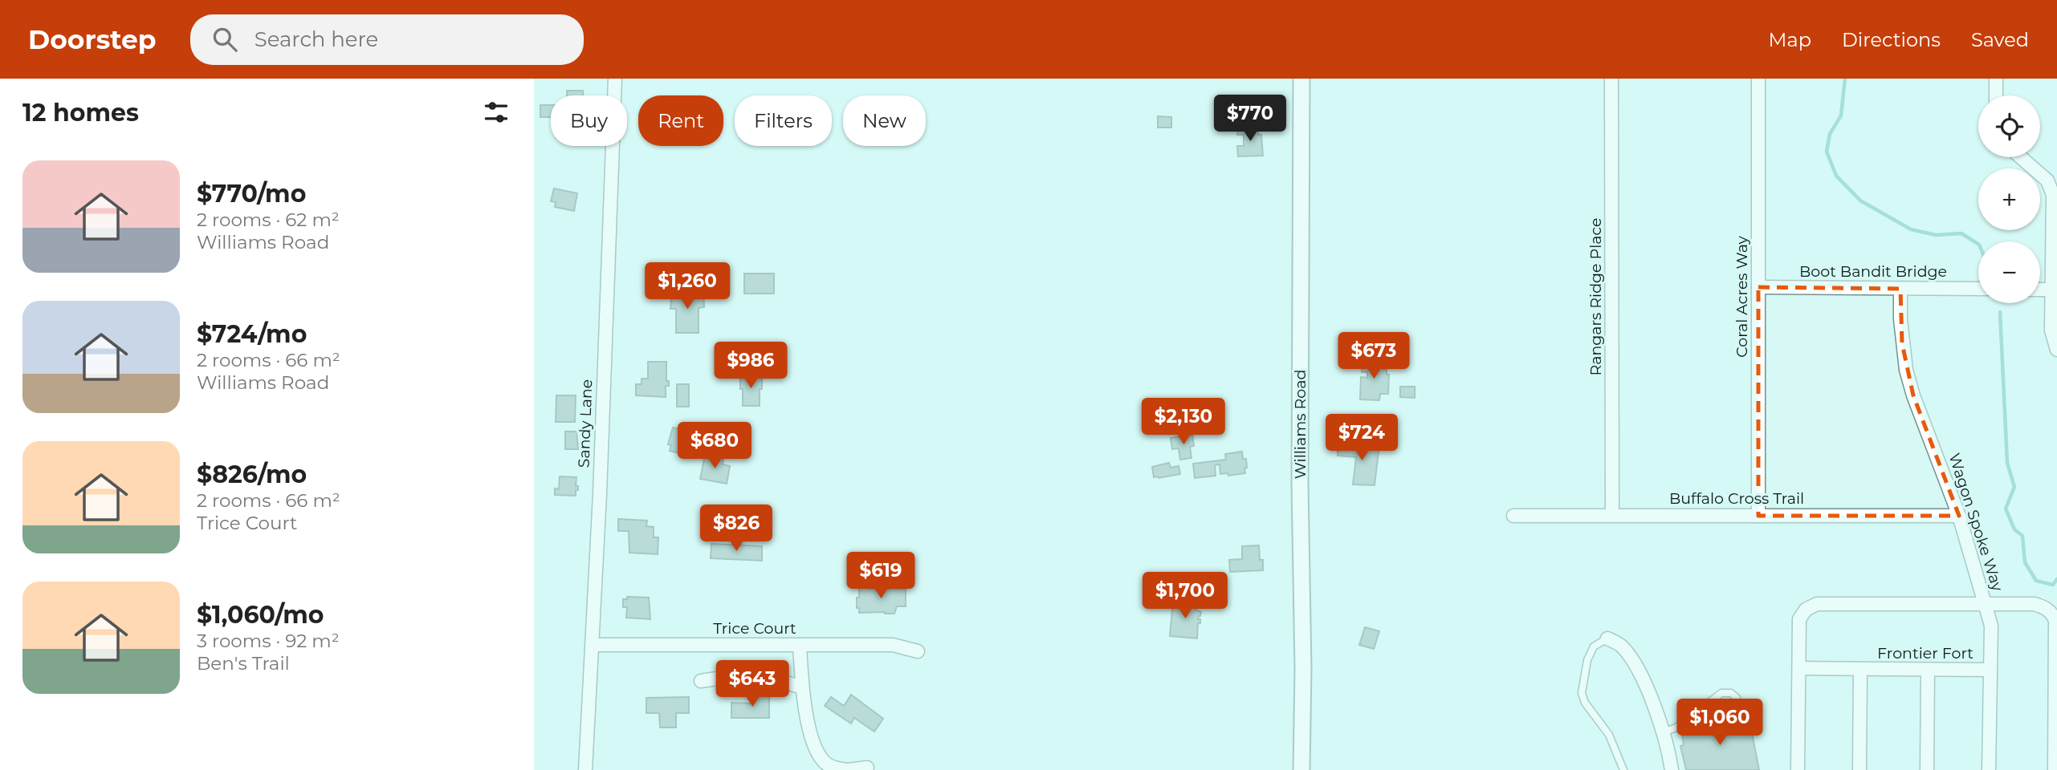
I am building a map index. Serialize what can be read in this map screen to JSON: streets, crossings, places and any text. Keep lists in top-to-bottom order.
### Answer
{
  "streets": {
    "street": [
      "Boot Bandit Bridge",
      "Rangars Ridge Place",
      "Coral Acres Way",
      "Sandy Lane",
      "Williams Road",
      "Buffalo Cross Trail",
      "Wagon Spoke Way",
      "Trice Court",
      "Frontier Fort"
    ]
  },
  "crossings": [
    ["Boot Bandit Bridge", "Coral Acres Way"],
    ["Boot Bandit Bridge", "Wagon Spoke Way"],
    ["Rangars Ridge Place", "Buffalo Cross Trail"],
    ["Coral Acres Way", "Buffalo Cross Trail"],
    ["Sandy Lane", "Trice Court"],
    ["Buffalo Cross Trail", "Wagon Spoke Way"],
    ["Wagon Spoke Way", "Frontier Fort"]
  ],
  "page": {
    "header": "Doorstep",
    "search": "Search here",
    "nav": ["Map", "Directions", "Saved"],
    "heading": "12 homes",
    "price": [
      "$770",
      "$1,260",
      "$673",
      "$986",
      "$2,130",
      "$724",
      "$680",
      "$826",
      "$619",
      "$1,700",
      "$643",
      "$1,060"
    ],
    "map_buttons": ["+", "−"],
    "chip": [
      "Buy",
      "Rent",
      "Filters",
      "New"
    ],
    "list": [
      {
        "name": "$770/mo",
        "note": "2 rooms · 62 m² · Williams Road"
      },
      {
        "name": "$724/mo",
        "note": "2 rooms · 66 m² · Williams Road"
      },
      {
        "name": "$826/mo",
        "note": "2 rooms · 66 m² · Trice Court"
      },
      {
        "name": "$1,060/mo",
        "note": "3 rooms · 92 m² · Ben's Trail"
      }
    ]
  }
}
